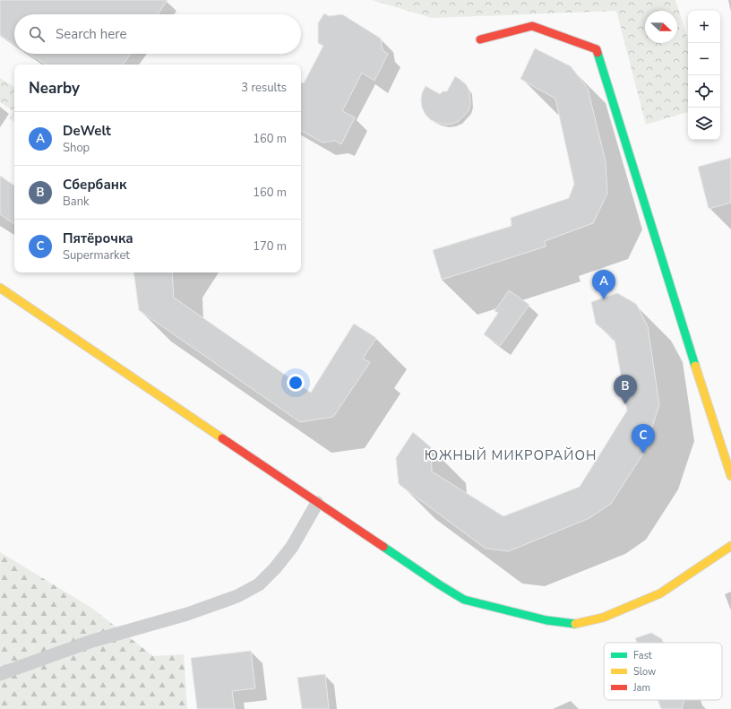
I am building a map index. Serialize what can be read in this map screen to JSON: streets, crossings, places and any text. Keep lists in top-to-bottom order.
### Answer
{
  "districts": ["ЮЖНЫЙ МИКРОРАЙОН"],
  "legend": ["Fast", "Slow", "Jam"],
  "north": "right",
  "page": {
    "map_buttons": ["+", "−"],
    "search": "Search here",
    "heading": ["Nearby", "3 results"],
    "list": [
      {
        "mark": "A",
        "name": "DeWelt",
        "note": "Shop",
        "value": "160 m"
      },
      {
        "mark": "B",
        "name": "Сбербанк",
        "note": "Bank",
        "value": "160 m"
      },
      {
        "mark": "C",
        "name": "Пятёрочка",
        "note": "Supermarket",
        "value": "170 m"
      }
    ],
    "pins": ["A", "B", "C"]
  }
}
